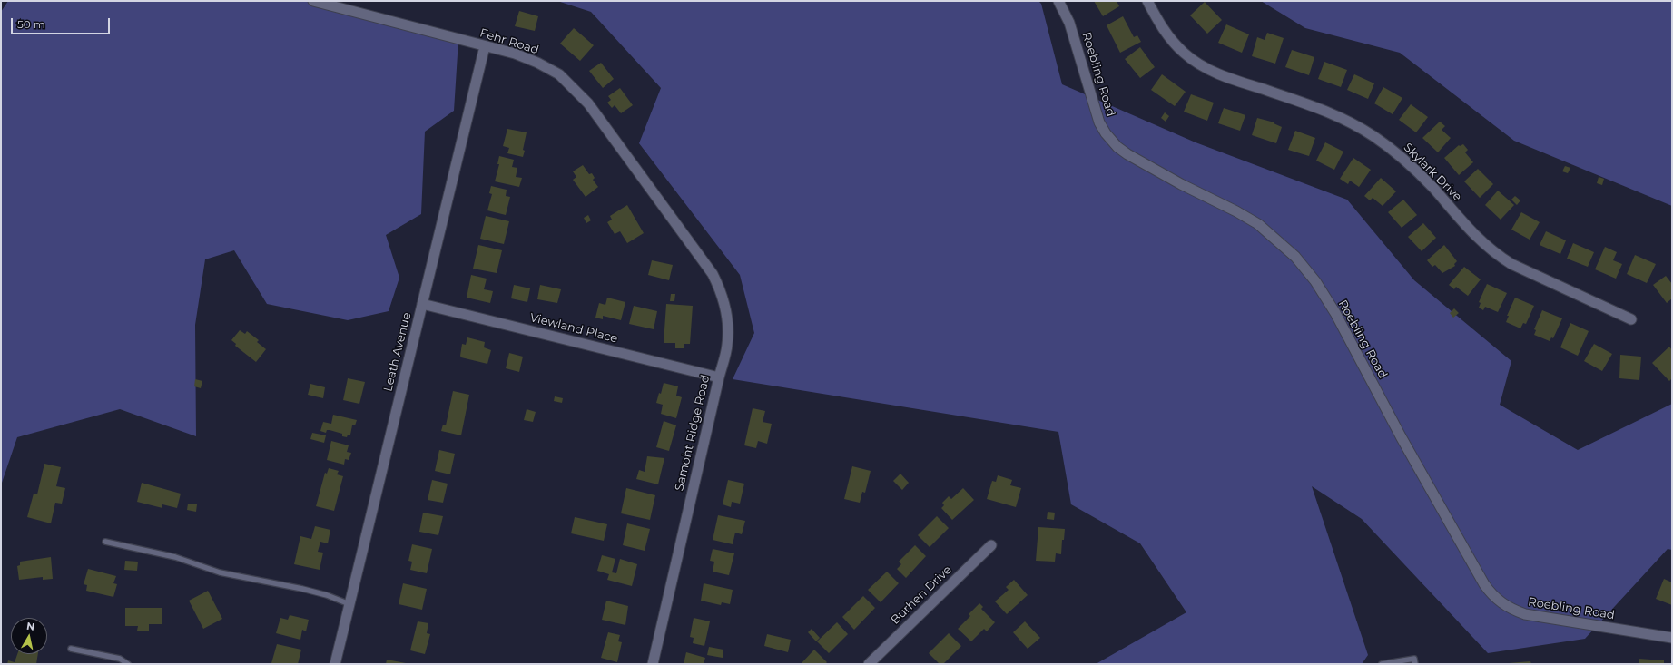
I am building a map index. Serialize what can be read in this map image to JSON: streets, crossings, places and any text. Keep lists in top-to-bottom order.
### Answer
{
  "streets": {
    "street": [
      "Fehr Road",
      "Roebling Road",
      "Skylark Drive",
      "Viewland Place",
      "Leath Avenue",
      "Samoht Ridge Road",
      "Burhen Drive"
    ]
  },
  "crossings": [
    ["Fehr Road", "Leath Avenue"],
    ["Fehr Road", "Samoht Ridge Road"],
    ["Viewland Place", "Leath Avenue"],
    ["Viewland Place", "Samoht Ridge Road"]
  ],
  "scale_bar": "50 m",
  "north": "top"
}
